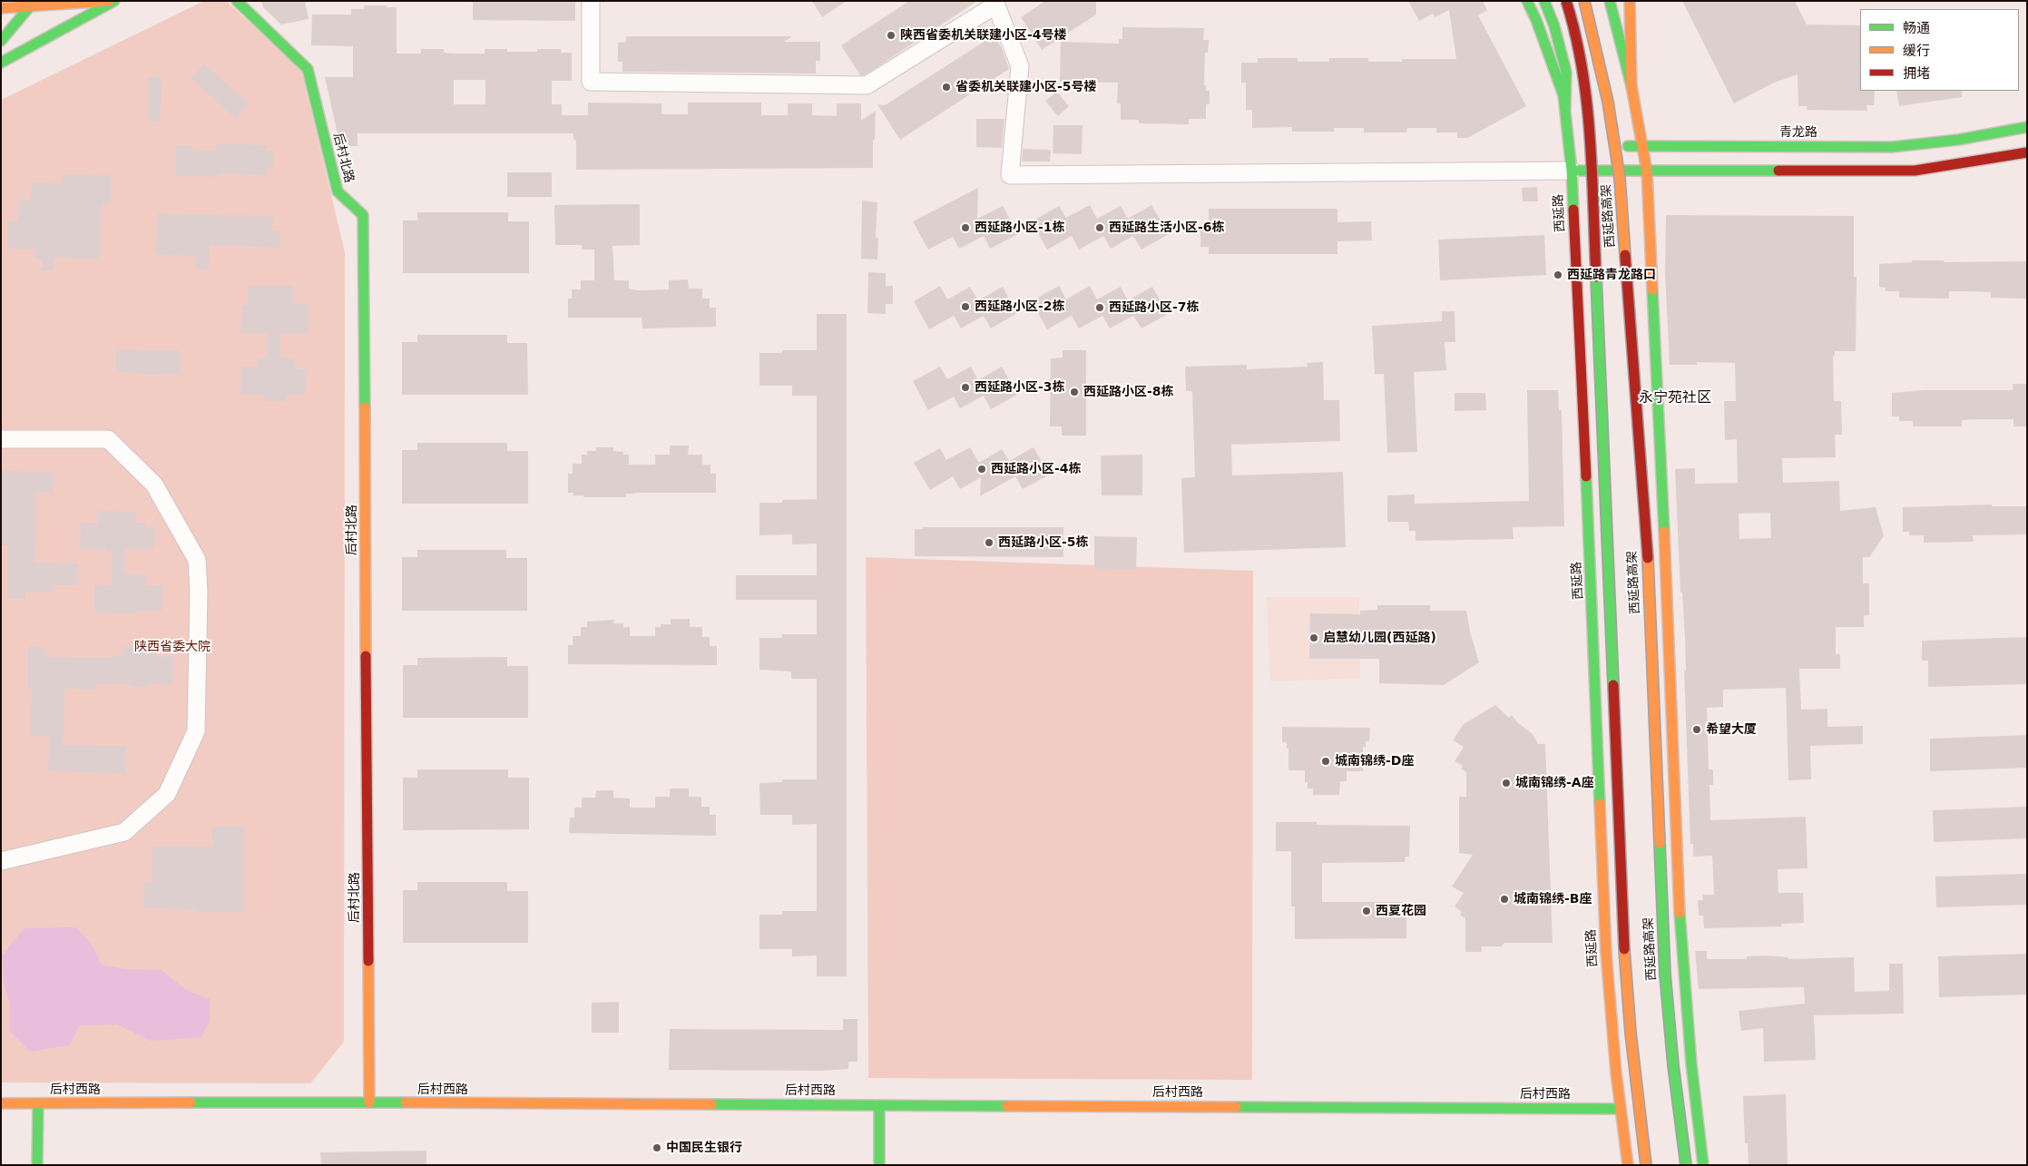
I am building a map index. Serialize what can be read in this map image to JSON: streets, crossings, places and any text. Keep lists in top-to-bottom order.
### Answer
{
  "streets": {
    "main road": [
      "青龙路",
      "后村北路",
      "西延路",
      "西延路高架",
      "后村西路"
    ]
  },
  "crossings": [
    ["青龙路", "西延路"],
    ["后村北路", "后村西路"],
    ["西延路", "后村西路"]
  ],
  "districts": ["永宁苑社区"],
  "parks": ["陕西省委大院"],
  "places": [
    "陕西省委机关联建小区-4号楼",
    "省委机关联建小区-5号楼",
    "西延路小区-1栋",
    "西延路生活小区-6栋",
    "西延路青龙路口",
    "西延路小区-2栋",
    "西延路小区-7栋",
    "西延路小区-3栋",
    "西延路小区-8栋",
    "西延路小区-4栋",
    "西延路小区-5栋",
    "启慧幼儿园(西延路)",
    "希望大厦",
    "城南锦绣-D座",
    "城南锦绣-A座",
    "城南锦绣-B座",
    "西夏花园",
    "中国民生银行"
  ],
  "legend": ["畅通", "缓行", "拥堵"]
}
